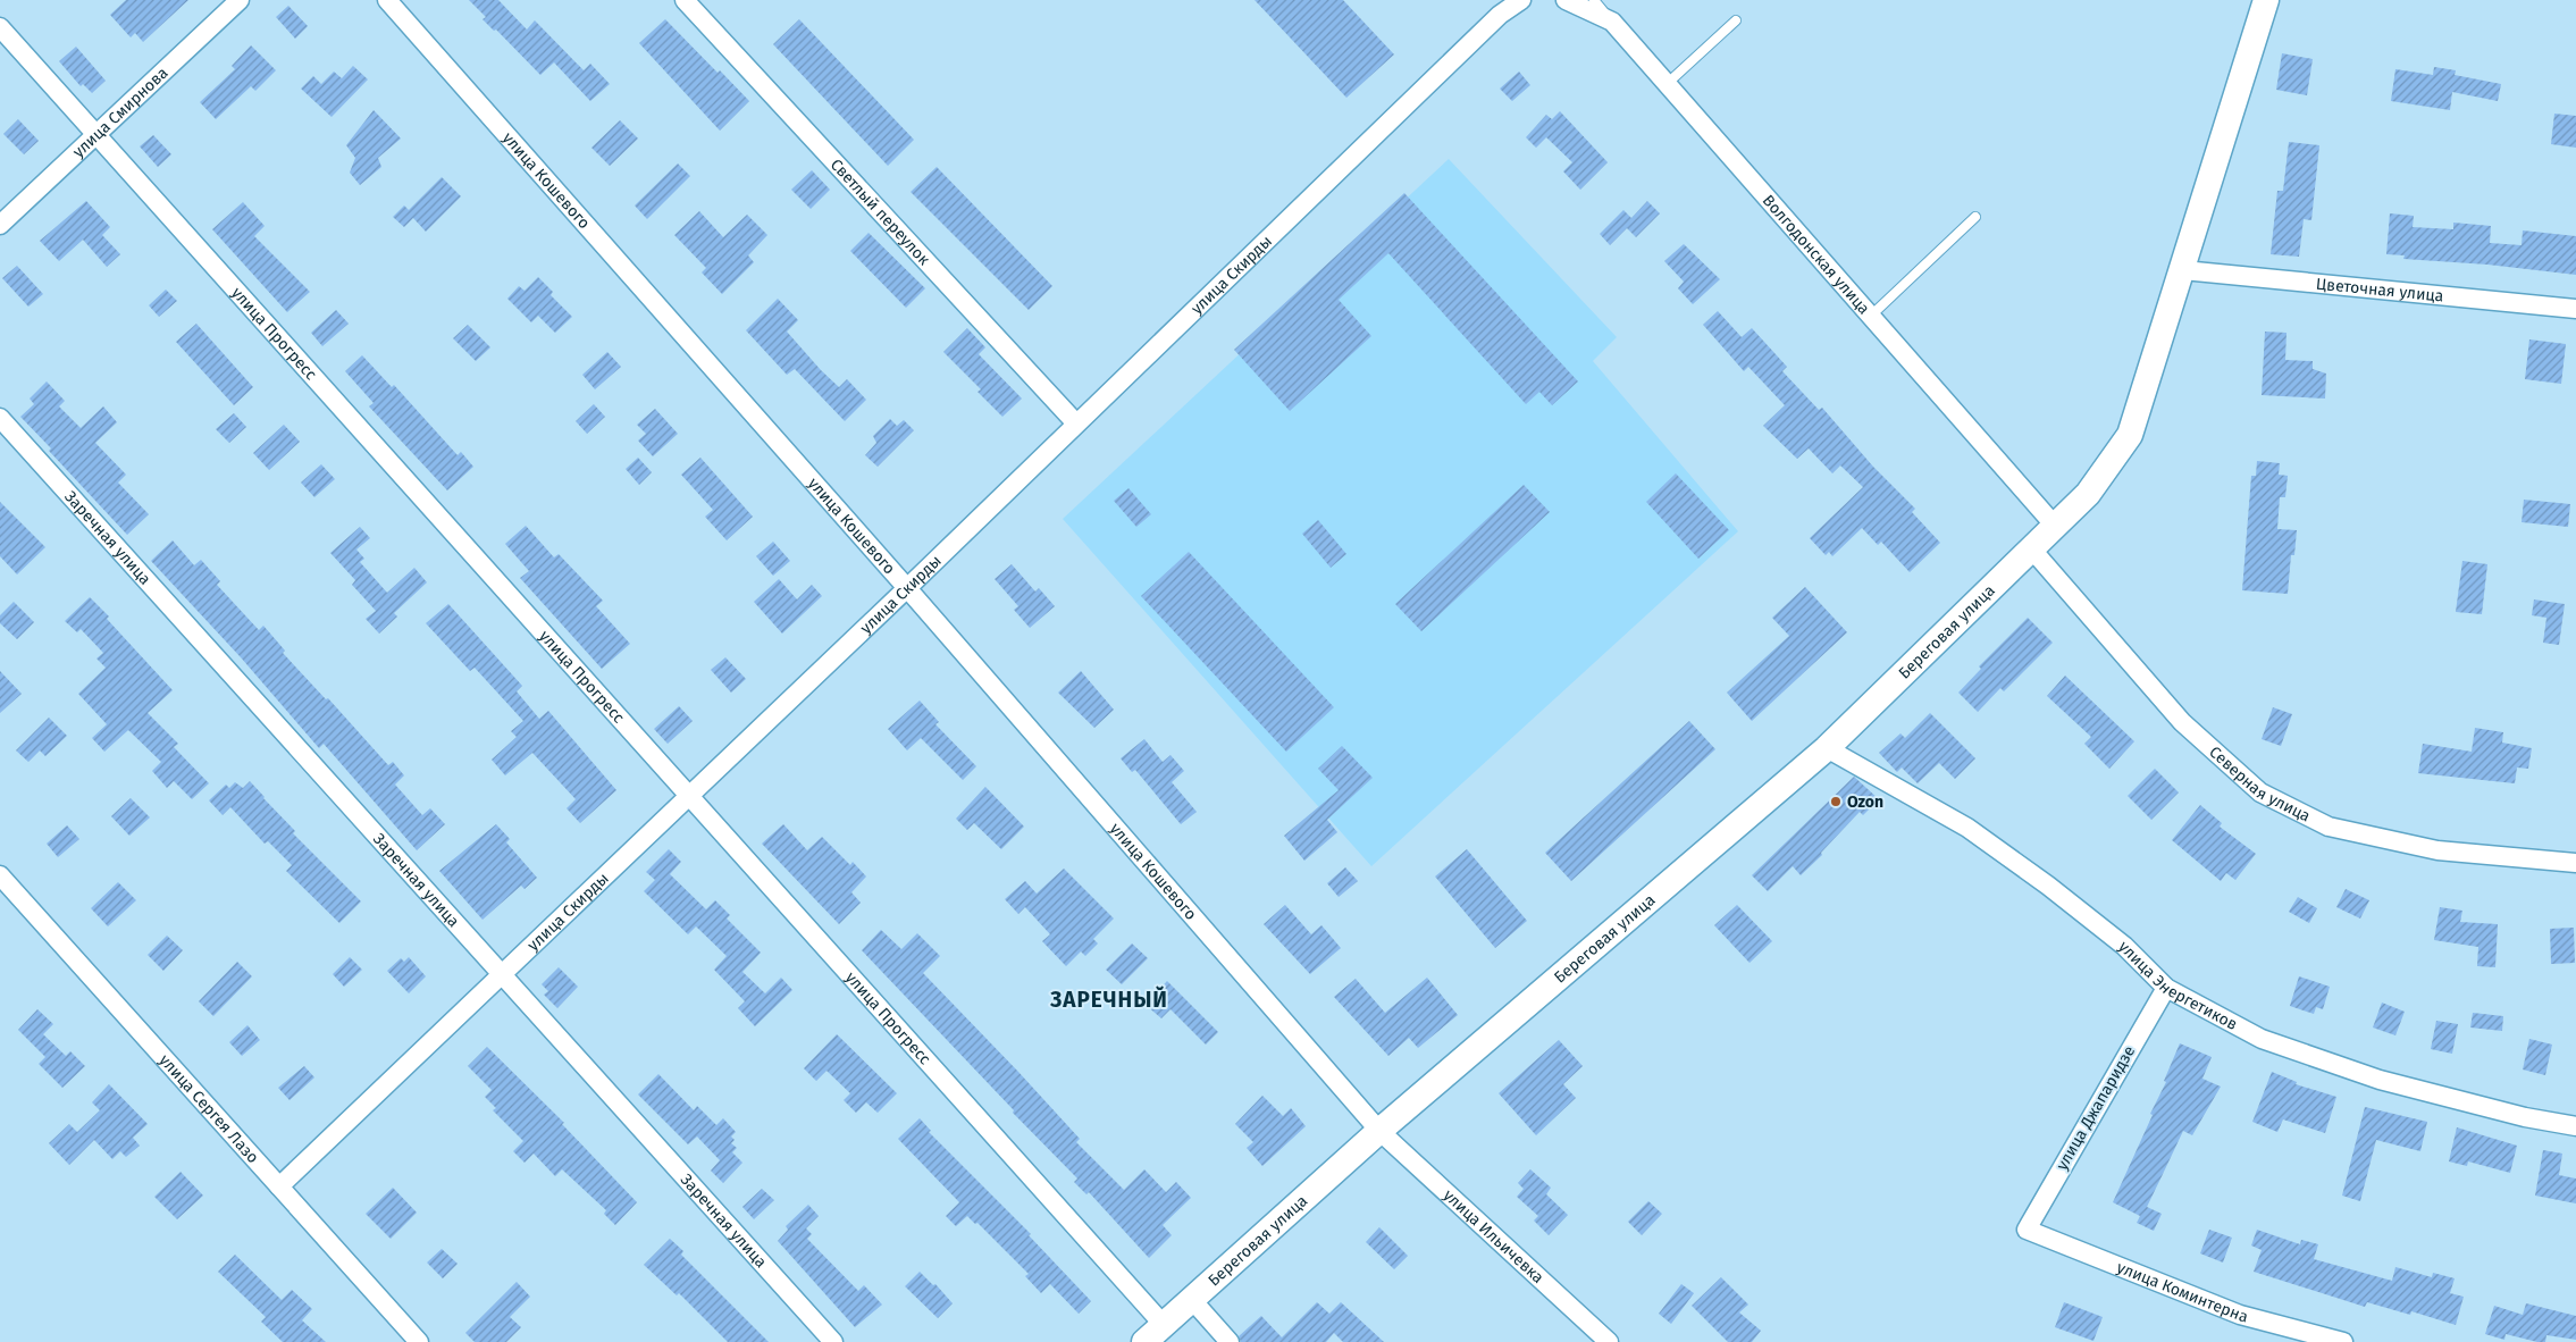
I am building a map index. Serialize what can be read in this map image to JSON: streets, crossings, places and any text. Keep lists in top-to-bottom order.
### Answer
{
  "streets": {
    "main road": ["Береговая улица"],
    "street": [
      "улица Смирнова",
      "улица Кошевого",
      "Светлый переулок",
      "Волгодонская улица",
      "улица Скирды",
      "Цветочная улица",
      "улица Прогресс",
      "Заречная улица",
      "Северная улица",
      "улица Энергетиков",
      "улица Сергея Лазо",
      "улица Джапаридзе",
      "улица Ильичевка",
      "улица Коминтерна"
    ]
  },
  "crossings": [
    ["улица Смирнова", "улица Прогресс"],
    ["улица Кошевого", "улица Скирды"],
    ["улица Кошевого", "Береговая улица"],
    ["улица Кошевого", "улица Ильичевка"],
    ["Светлый переулок", "улица Скирды"],
    ["Волгодонская улица", "Береговая улица"],
    ["улица Скирды", "улица Прогресс"],
    ["улица Скирды", "Заречная улица"],
    ["улица Скирды", "улица Сергея Лазо"],
    ["Цветочная улица", "Береговая улица"],
    ["улица Прогресс", "Береговая улица"],
    ["Береговая улица", "Северная улица"],
    ["Береговая улица", "улица Энергетиков"],
    ["Береговая улица", "улица Ильичевка"],
    ["улица Энергетиков", "улица Джапаридзе"],
    ["улица Джапаридзе", "улица Коминтерна"]
  ],
  "districts": ["ЗАРЕЧНЫЙ"],
  "places": ["Ozon"]
}
